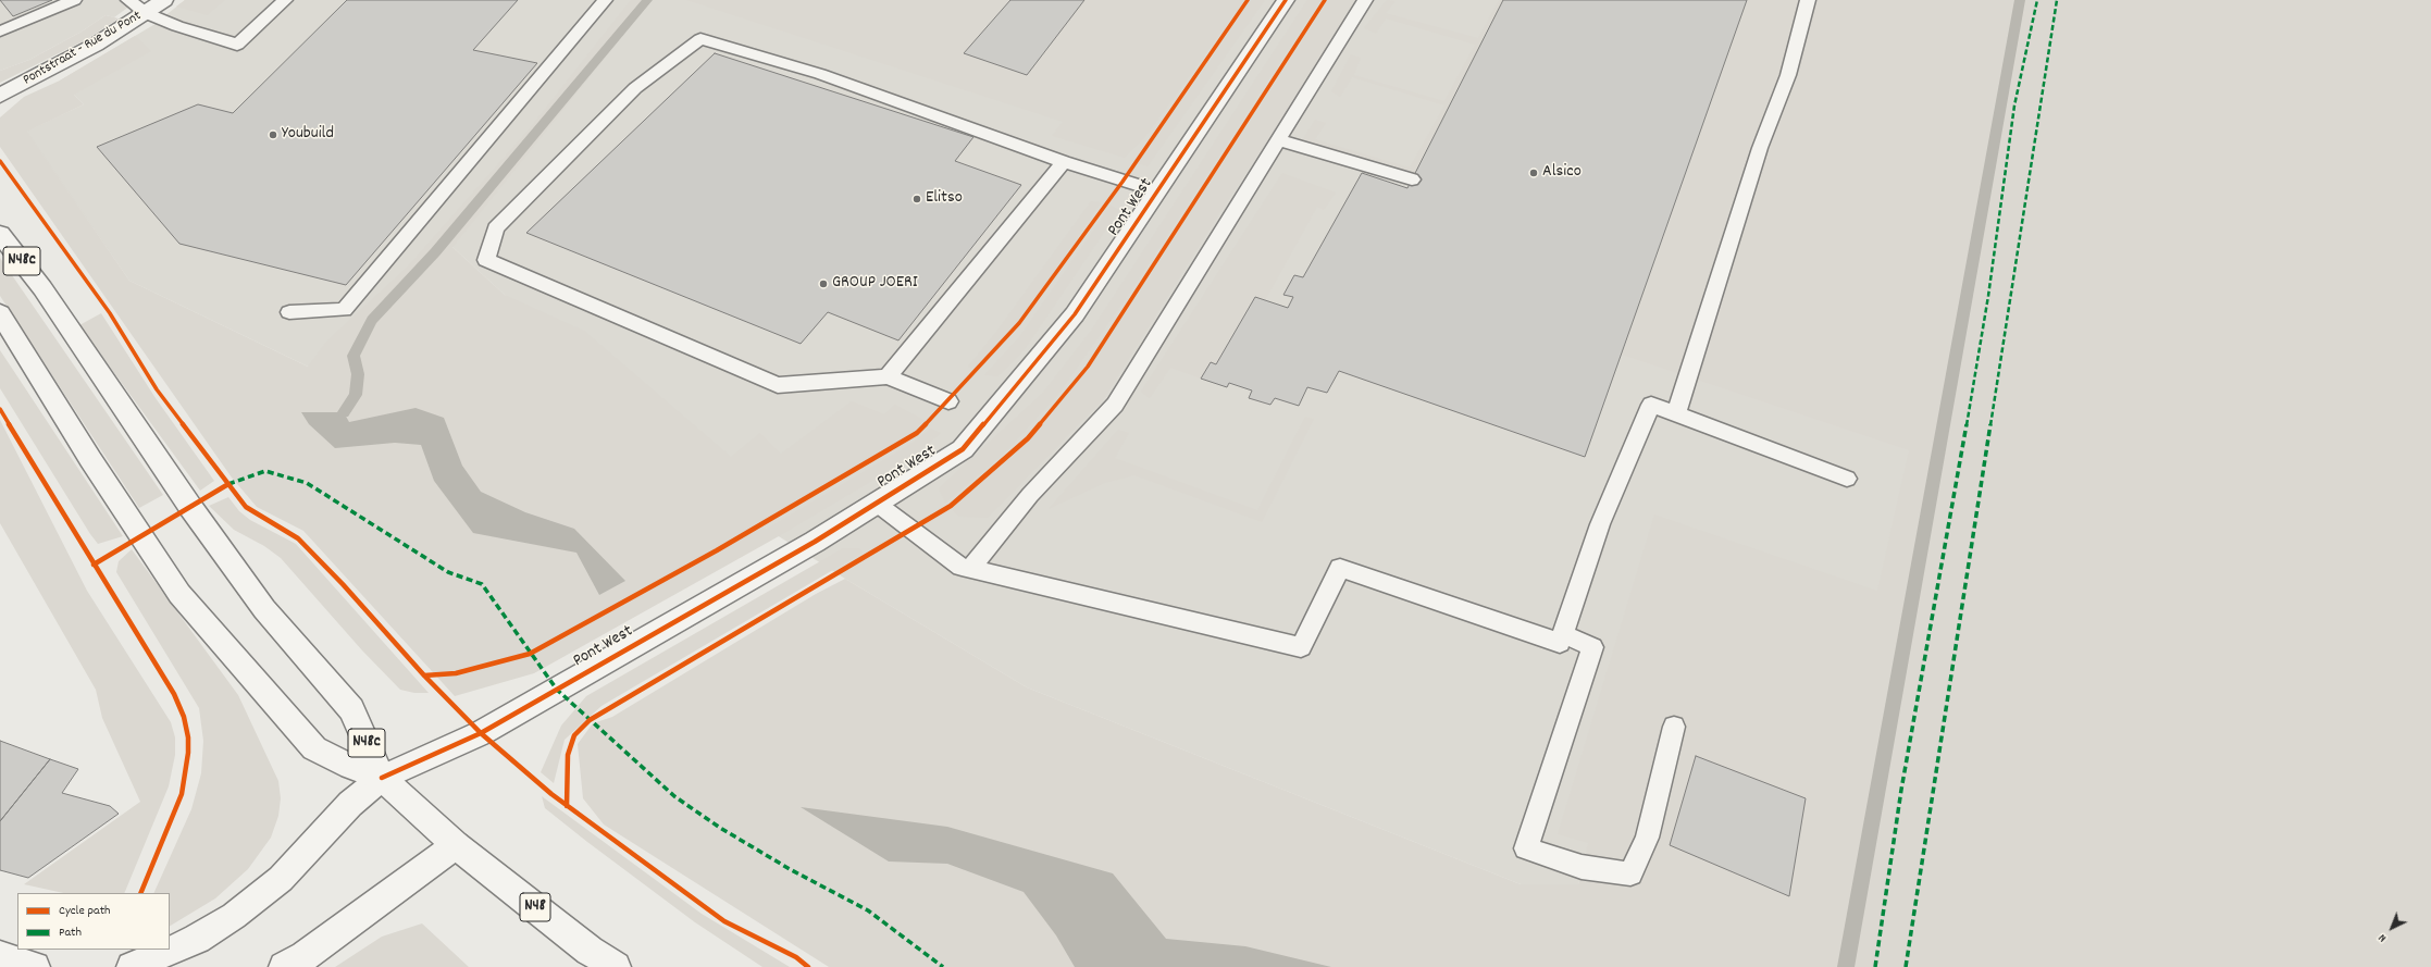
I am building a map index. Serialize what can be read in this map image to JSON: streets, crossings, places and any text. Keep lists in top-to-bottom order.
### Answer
{
  "streets": {
    "main road": [
      "Pontstraat - Rue du Pont",
      "Pont West",
      "N48c",
      "N48"
    ]
  },
  "crossings": [
    ["Pont West", "N48c"],
    ["Pont West", "N48"],
    ["N48c", "N48"]
  ],
  "places": [
    "Youbuild",
    "Alsico",
    "Elitso",
    "GROUP JOERI"
  ],
  "legend": ["Cycle path", "Path"],
  "north": "bottom left"
}
